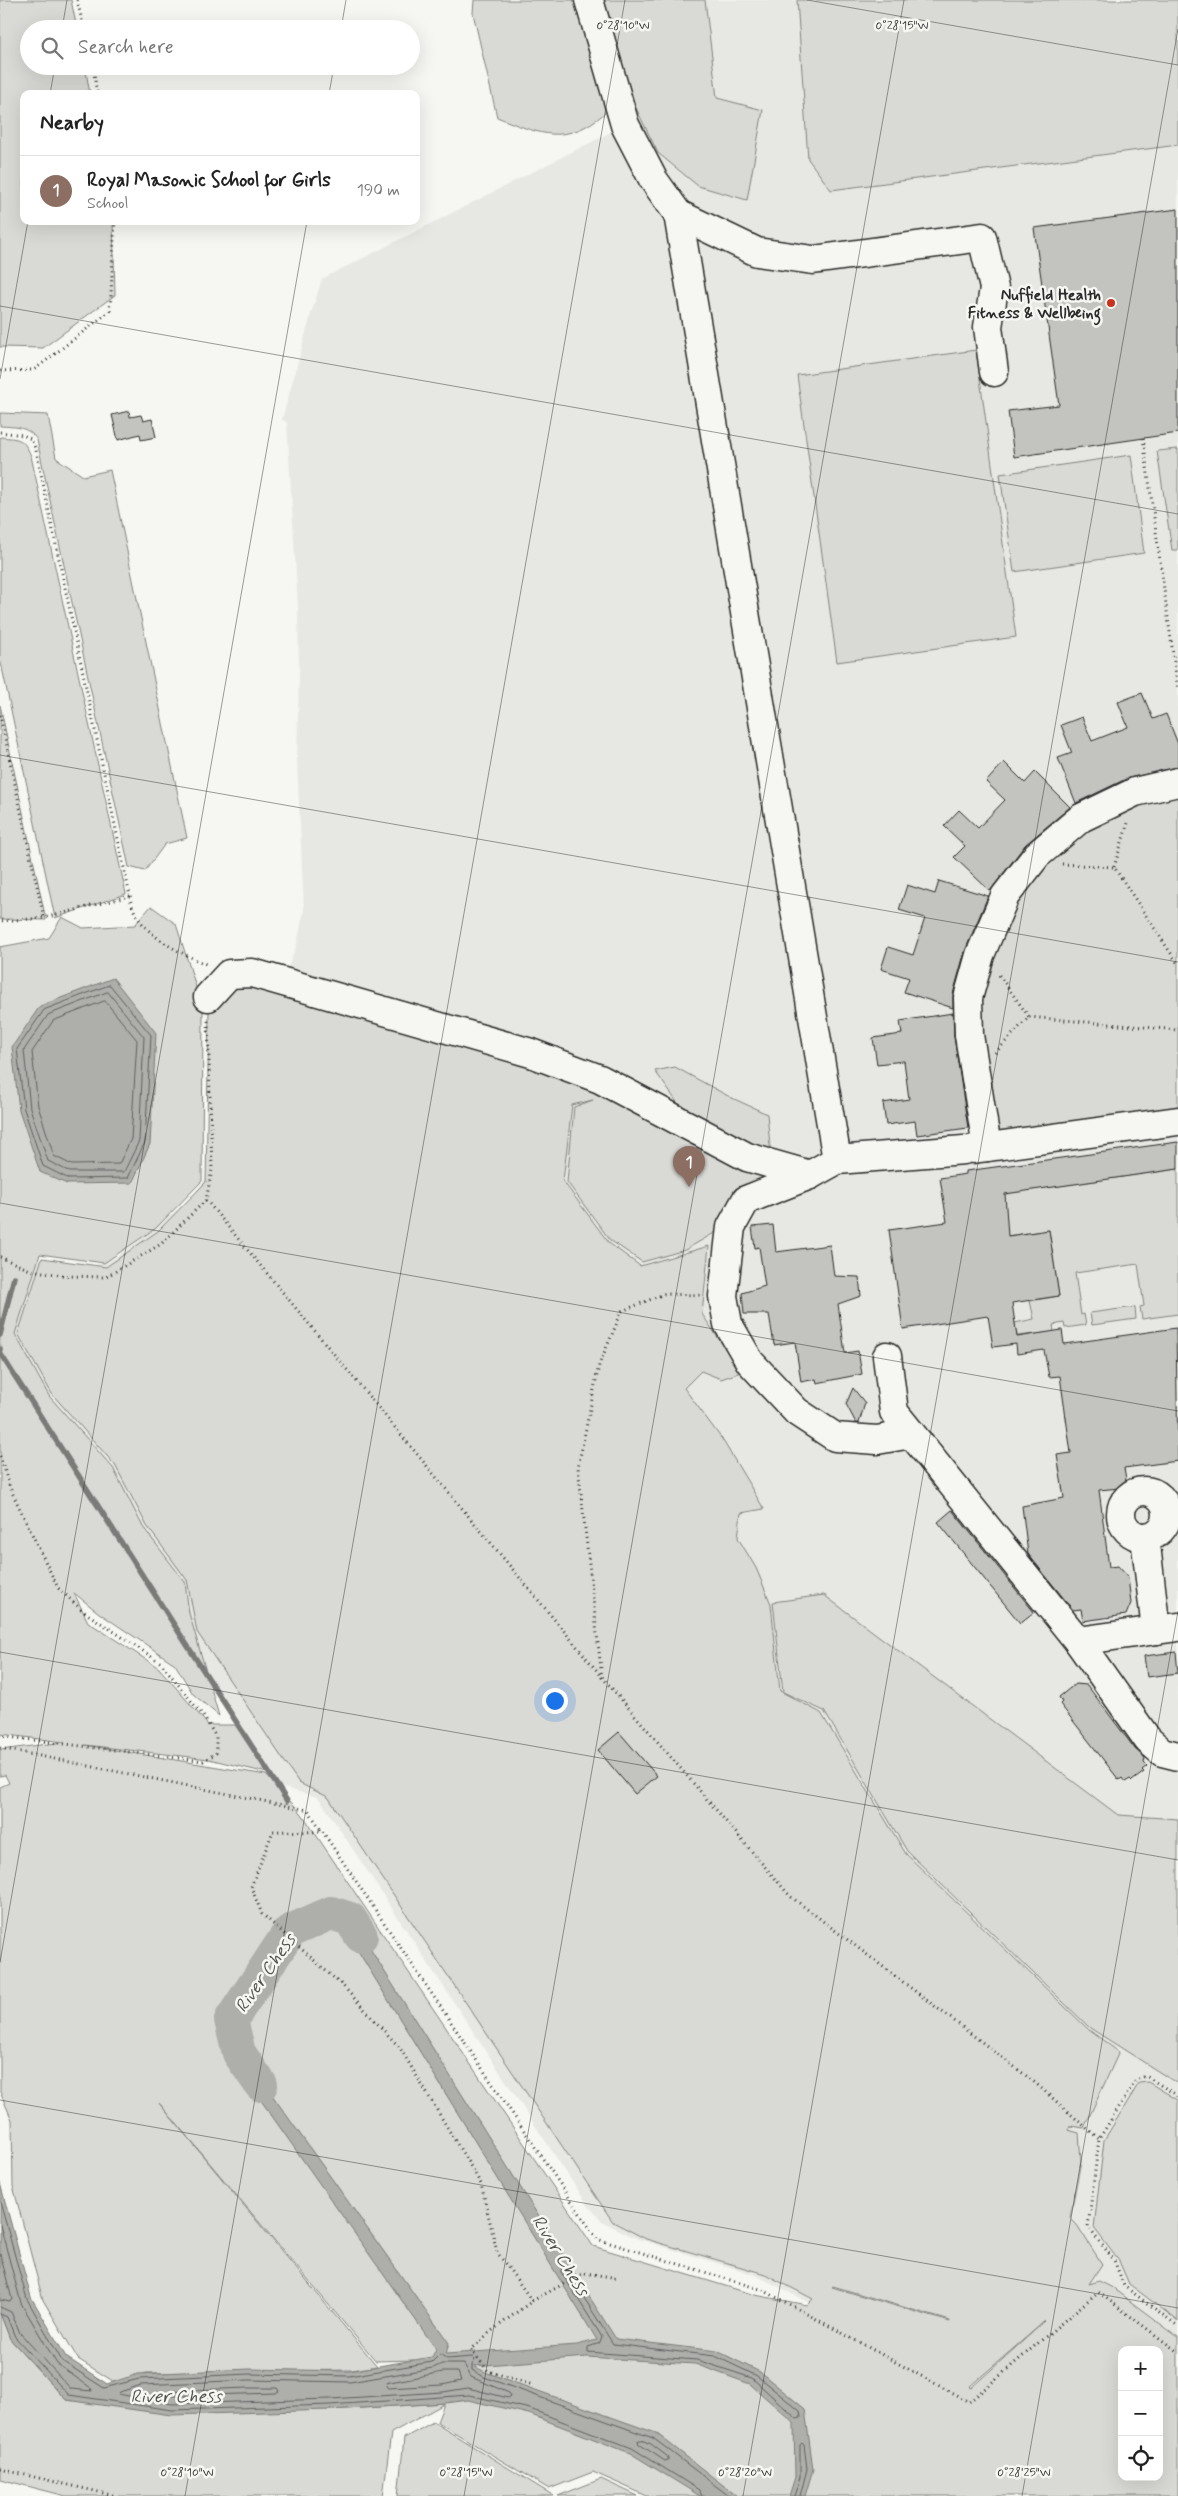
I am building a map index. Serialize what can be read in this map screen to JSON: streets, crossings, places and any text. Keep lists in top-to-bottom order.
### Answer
{
  "water": ["River Chess"],
  "places": ["Nuffield Health Fitness & Wellbeing"],
  "page": {
    "search": "Search here",
    "heading": "Nearby",
    "list": [
      {
        "mark": "1",
        "name": "Royal Masonic School for Girls",
        "note": "School",
        "value": "190 m"
      }
    ],
    "pins": "1",
    "map_buttons": ["+", "−"]
  },
  "coordinates": [
    "0°28'10\"W",
    "0°28'15\"W",
    "0°28'20\"W",
    "0°28'25\"W"
  ]
}
